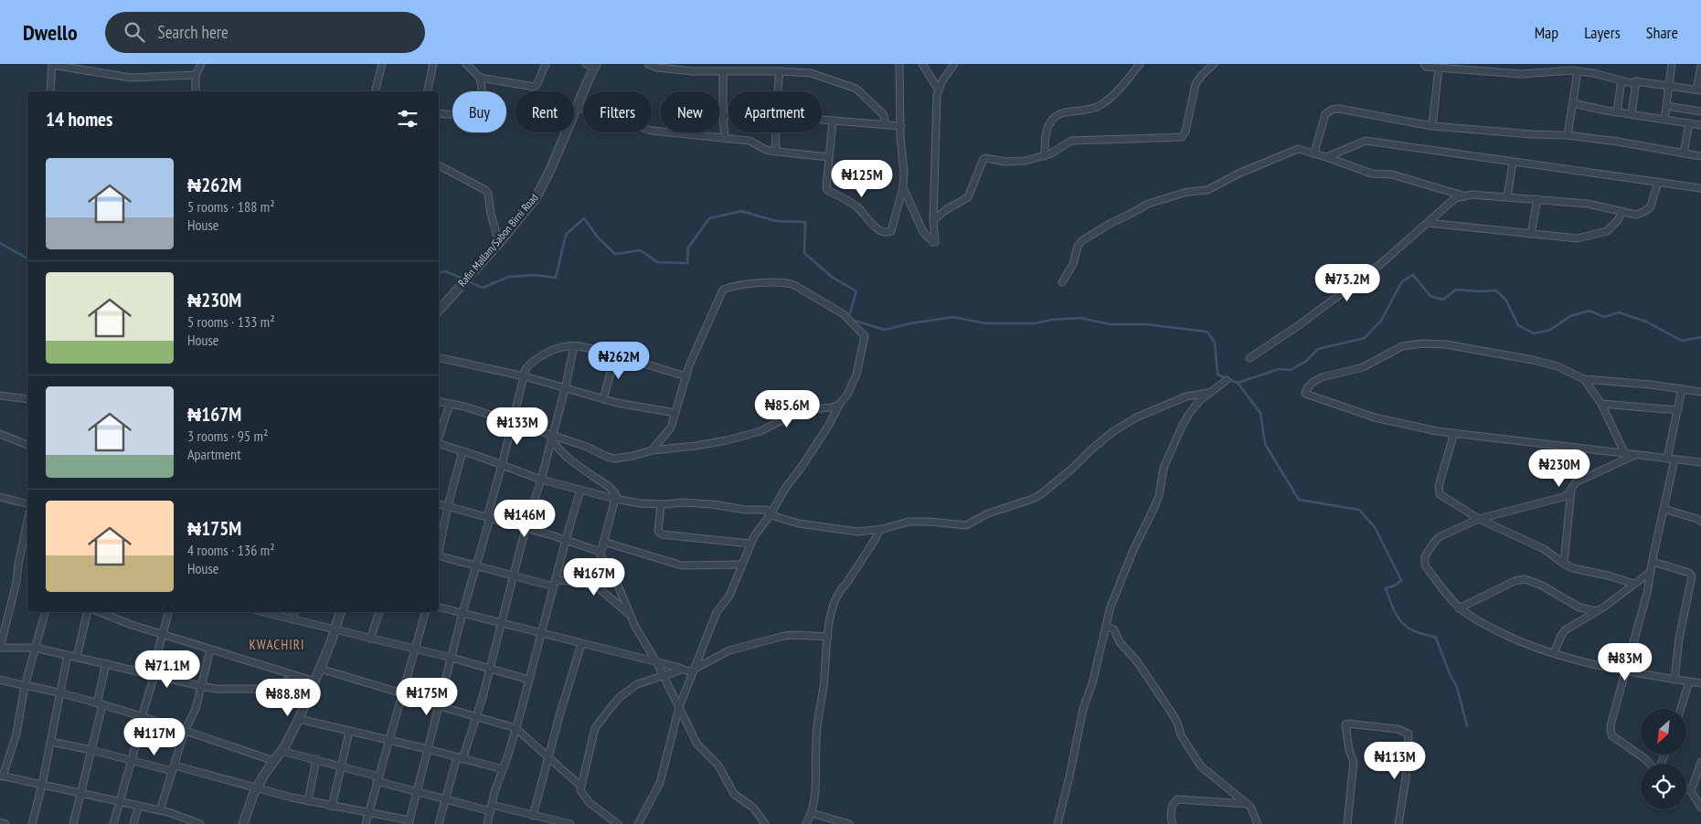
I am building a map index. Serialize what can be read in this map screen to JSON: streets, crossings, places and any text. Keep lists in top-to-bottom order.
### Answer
{
  "streets": {
    "street": ["Rafin Mallam/Sabon Birni Road"]
  },
  "districts": ["KWACHIRI"],
  "north": "bottom left",
  "page": {
    "header": "Dwello",
    "search": "Search here",
    "nav": ["Map", "Layers", "Share"],
    "chip": [
      "Buy",
      "Rent",
      "Filters",
      "New",
      "Apartment"
    ],
    "heading": "14 homes",
    "list": [
      {
        "name": "₦262M",
        "note": "5 rooms · 188 m² · House"
      },
      {
        "name": "₦230M",
        "note": "5 rooms · 133 m² · House"
      },
      {
        "name": "₦167M",
        "note": "3 rooms · 95 m² · Apartment"
      },
      {
        "name": "₦175M",
        "note": "4 rooms · 136 m² · House"
      }
    ],
    "price": [
      "₦125M",
      "₦73.2M",
      "₦262M",
      "₦85.6M",
      "₦133M",
      "₦230M",
      "₦146M",
      "₦167M",
      "₦83M",
      "₦71.1M",
      "₦175M",
      "₦88.8M",
      "₦117M",
      "₦113M"
    ]
  }
}
